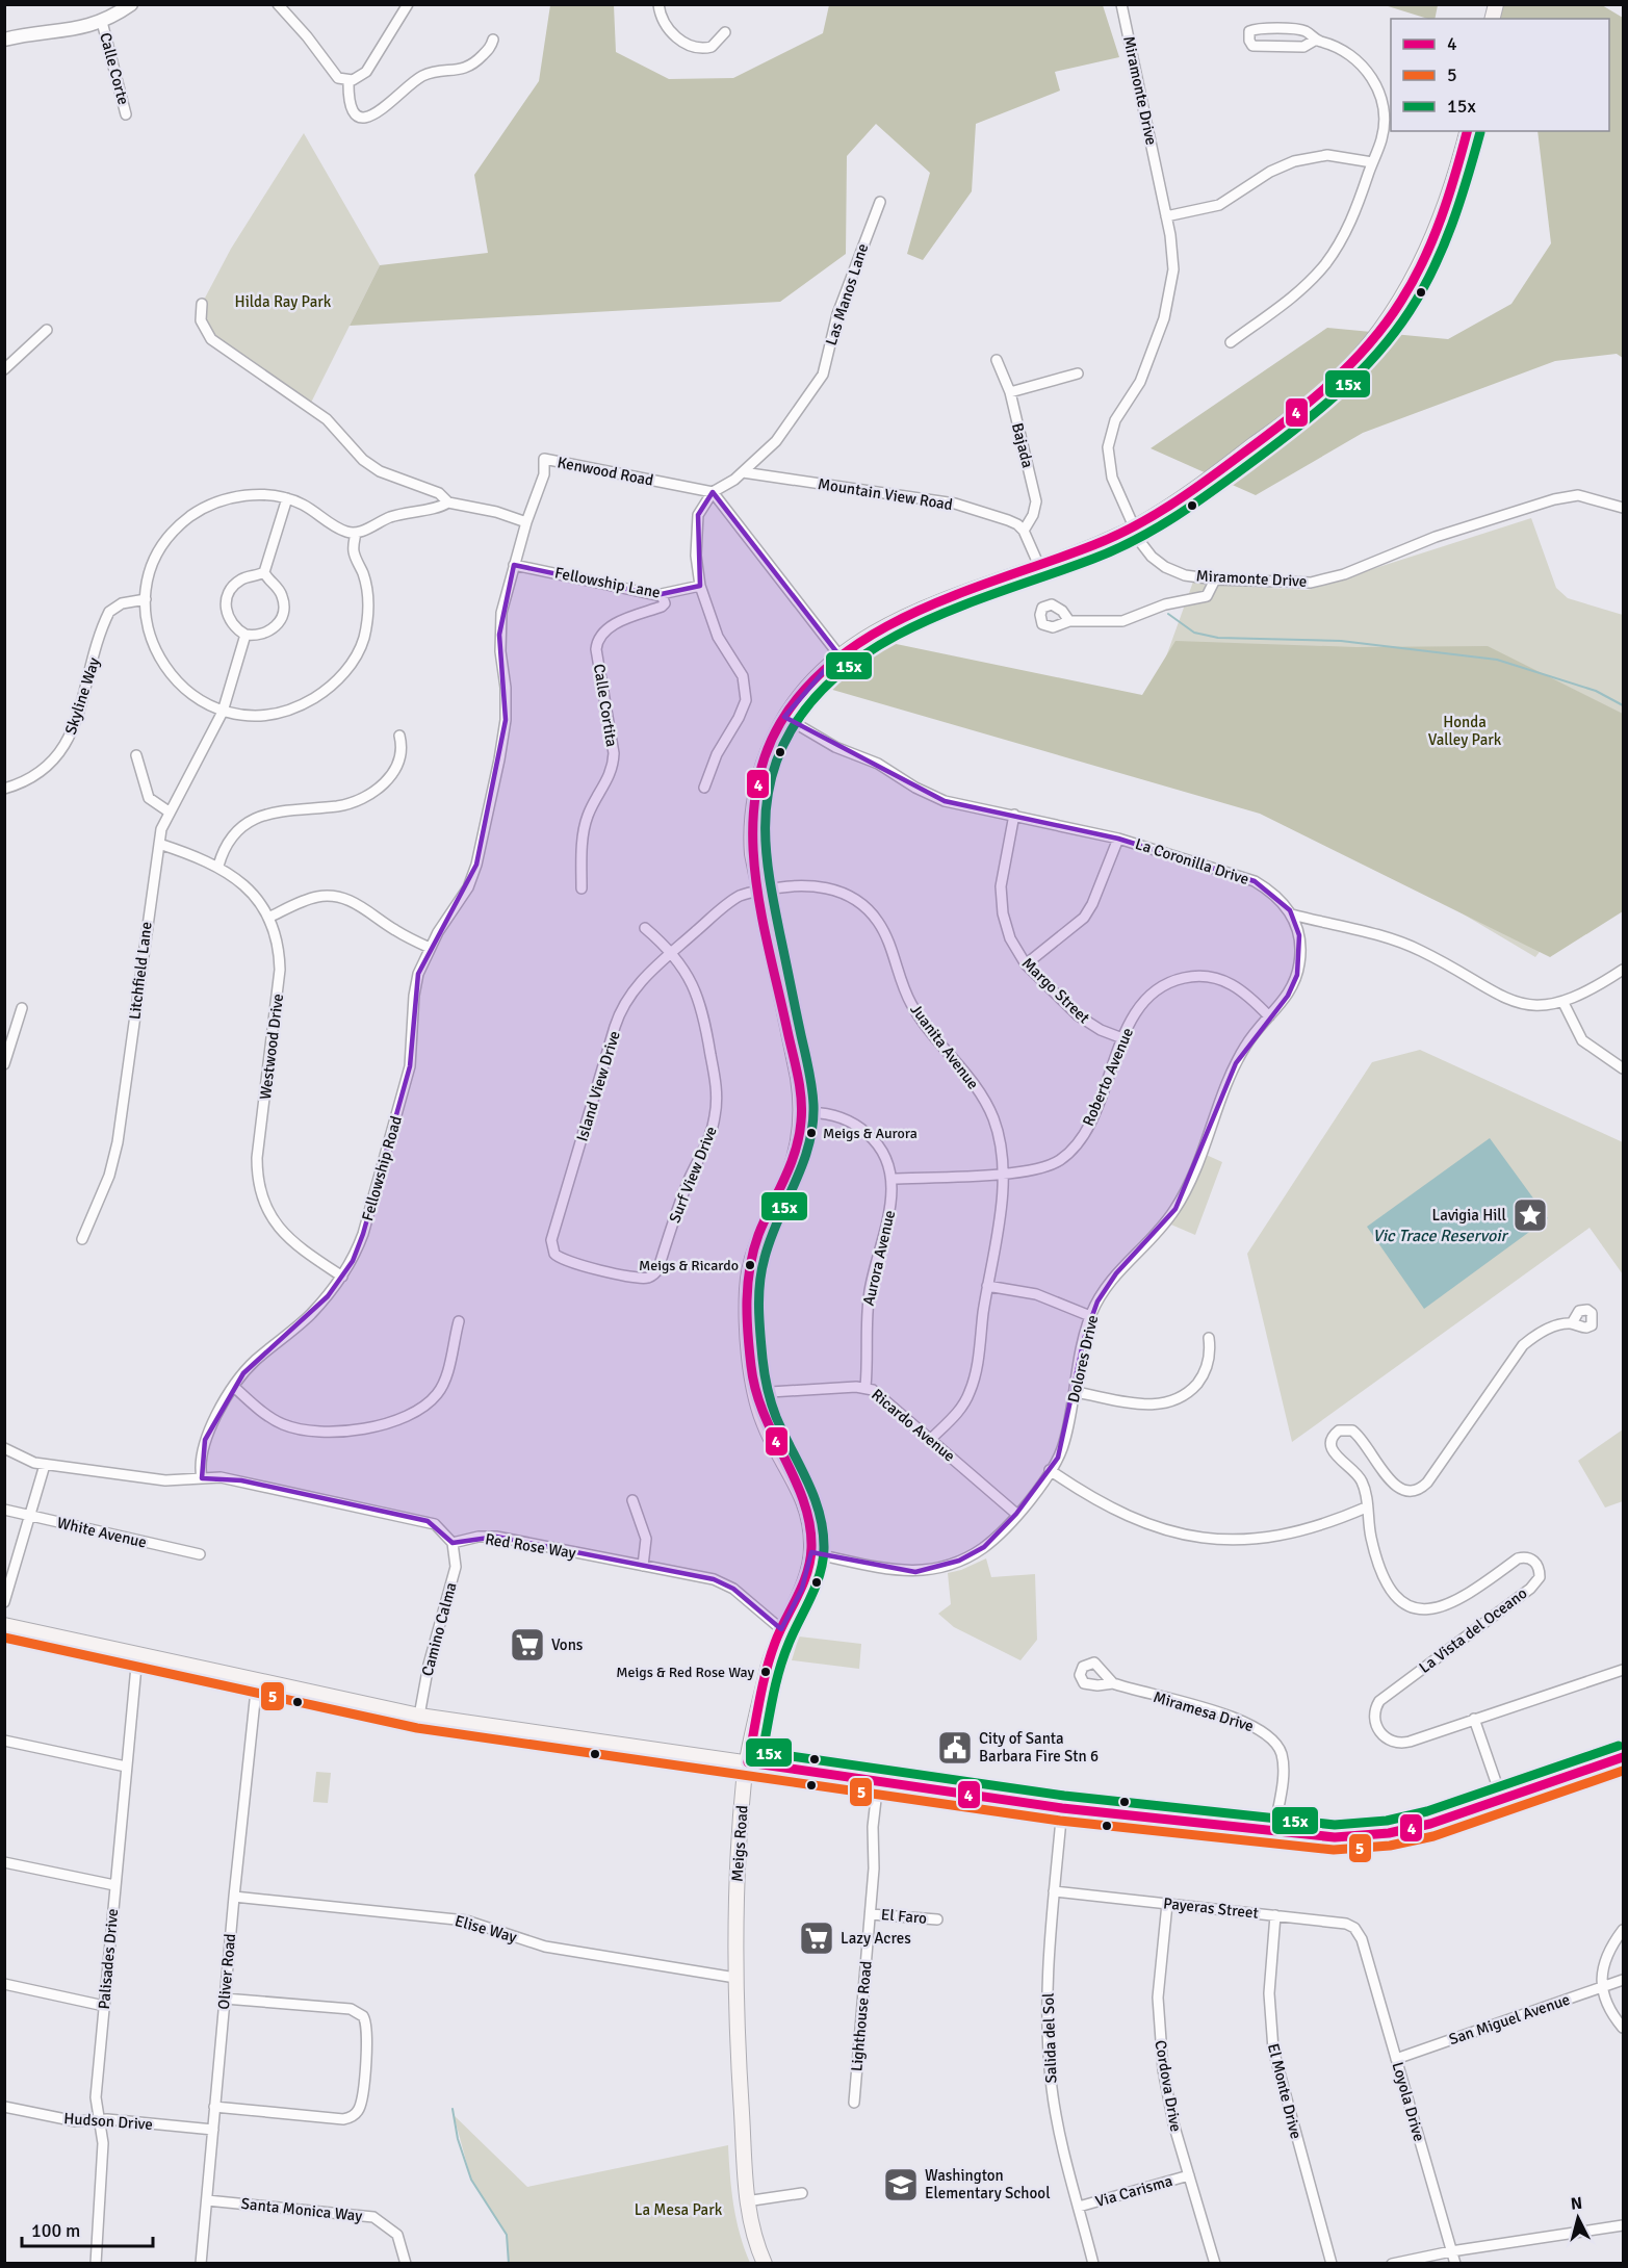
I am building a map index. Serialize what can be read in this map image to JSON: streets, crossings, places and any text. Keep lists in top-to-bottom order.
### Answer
{
  "streets": {
    "main road": ["Meigs Road"],
    "street": [
      "Calle Corte",
      "Miramonte Drive",
      "Las Manos Lane",
      "Bajada",
      "Kenwood Road",
      "Mountain View Road",
      "Fellowship Lane",
      "Skyline Way",
      "Calle Cortita",
      "La Coronilla Drive",
      "Litchfield Lane",
      "Margo Street",
      "Westwood Drive",
      "Juanita Avenue",
      "Roberto Avenue",
      "Island View Drive",
      "Fellowship Road",
      "Surf View Drive",
      "Aurora Avenue",
      "Dolores Drive",
      "Ricardo Avenue",
      "White Avenue",
      "Red Rose Way",
      "Camino Calma",
      "La Vista del Oceano",
      "Miramesa Drive",
      "Payeras Street",
      "El Faro",
      "Elise Way",
      "Palisades Drive",
      "Oliver Road",
      "Lighthouse Road",
      "San Miguel Avenue",
      "Salida del Sol",
      "Cordova Drive",
      "El Monte Drive",
      "Loyola Drive",
      "Hudson Drive",
      "Via Carisma",
      "Santa Monica Way"
    ]
  },
  "crossings": [
    ["Miramonte Drive", "Meigs Road"],
    ["Las Manos Lane", "Kenwood Road"],
    ["Las Manos Lane", "Mountain View Road"],
    ["Bajada", "Mountain View Road"],
    ["Kenwood Road", "Fellowship Road"],
    ["Fellowship Lane", "Calle Cortita"],
    ["Fellowship Lane", "Fellowship Road"],
    ["La Coronilla Drive", "Margo Street"],
    ["La Coronilla Drive", "Dolores Drive"],
    ["La Coronilla Drive", "Meigs Road"],
    ["Litchfield Lane", "Westwood Drive"],
    ["Margo Street", "Roberto Avenue"],
    ["Westwood Drive", "Fellowship Road"],
    ["Juanita Avenue", "Roberto Avenue"],
    ["Juanita Avenue", "Island View Drive"],
    ["Juanita Avenue", "Ricardo Avenue"],
    ["Juanita Avenue", "Meigs Road"],
    ["Roberto Avenue", "Aurora Avenue"],
    ["Roberto Avenue", "Dolores Drive"],
    ["Island View Drive", "Surf View Drive"],
    ["Island View Drive", "Meigs Road"],
    ["Aurora Avenue", "Ricardo Avenue"],
    ["Aurora Avenue", "Meigs Road"],
    ["Dolores Drive", "Ricardo Avenue"],
    ["Dolores Drive", "Meigs Road"],
    ["Ricardo Avenue", "Meigs Road"],
    ["Red Rose Way", "Camino Calma"],
    ["Red Rose Way", "Meigs Road"],
    ["Meigs Road", "Elise Way"],
    ["Payeras Street", "Salida del Sol"],
    ["Payeras Street", "Cordova Drive"],
    ["Payeras Street", "El Monte Drive"],
    ["Payeras Street", "Loyola Drive"],
    ["El Faro", "Lighthouse Road"],
    ["Elise Way", "Oliver Road"],
    ["Palisades Drive", "Hudson Drive"],
    ["Oliver Road", "Hudson Drive"],
    ["Oliver Road", "Santa Monica Way"],
    ["San Miguel Avenue", "Loyola Drive"],
    ["Salida del Sol", "Via Carisma"],
    ["Cordova Drive", "Via Carisma"]
  ],
  "water": ["Vic Trace Reservoir"],
  "parks": ["Hilda Ray Park", "Honda Valley Park", "La Mesa Park"],
  "places": {
    "other": ["Meigs & Aurora", "Meigs & Ricardo", "Meigs & Red Rose Way"],
    "place": ["Lavigia Hill"],
    "supermarket": ["Vons", "Lazy Acres"],
    "public building": ["City of Santa Barbara Fire Stn 6"],
    "school or university": ["Washington Elementary School"]
  },
  "lines": ["transit line 4", "transit line 15x", "transit line 5"],
  "legend": ["4", "5", "15x"],
  "scale_bar": "100 m",
  "north": "top"
}
